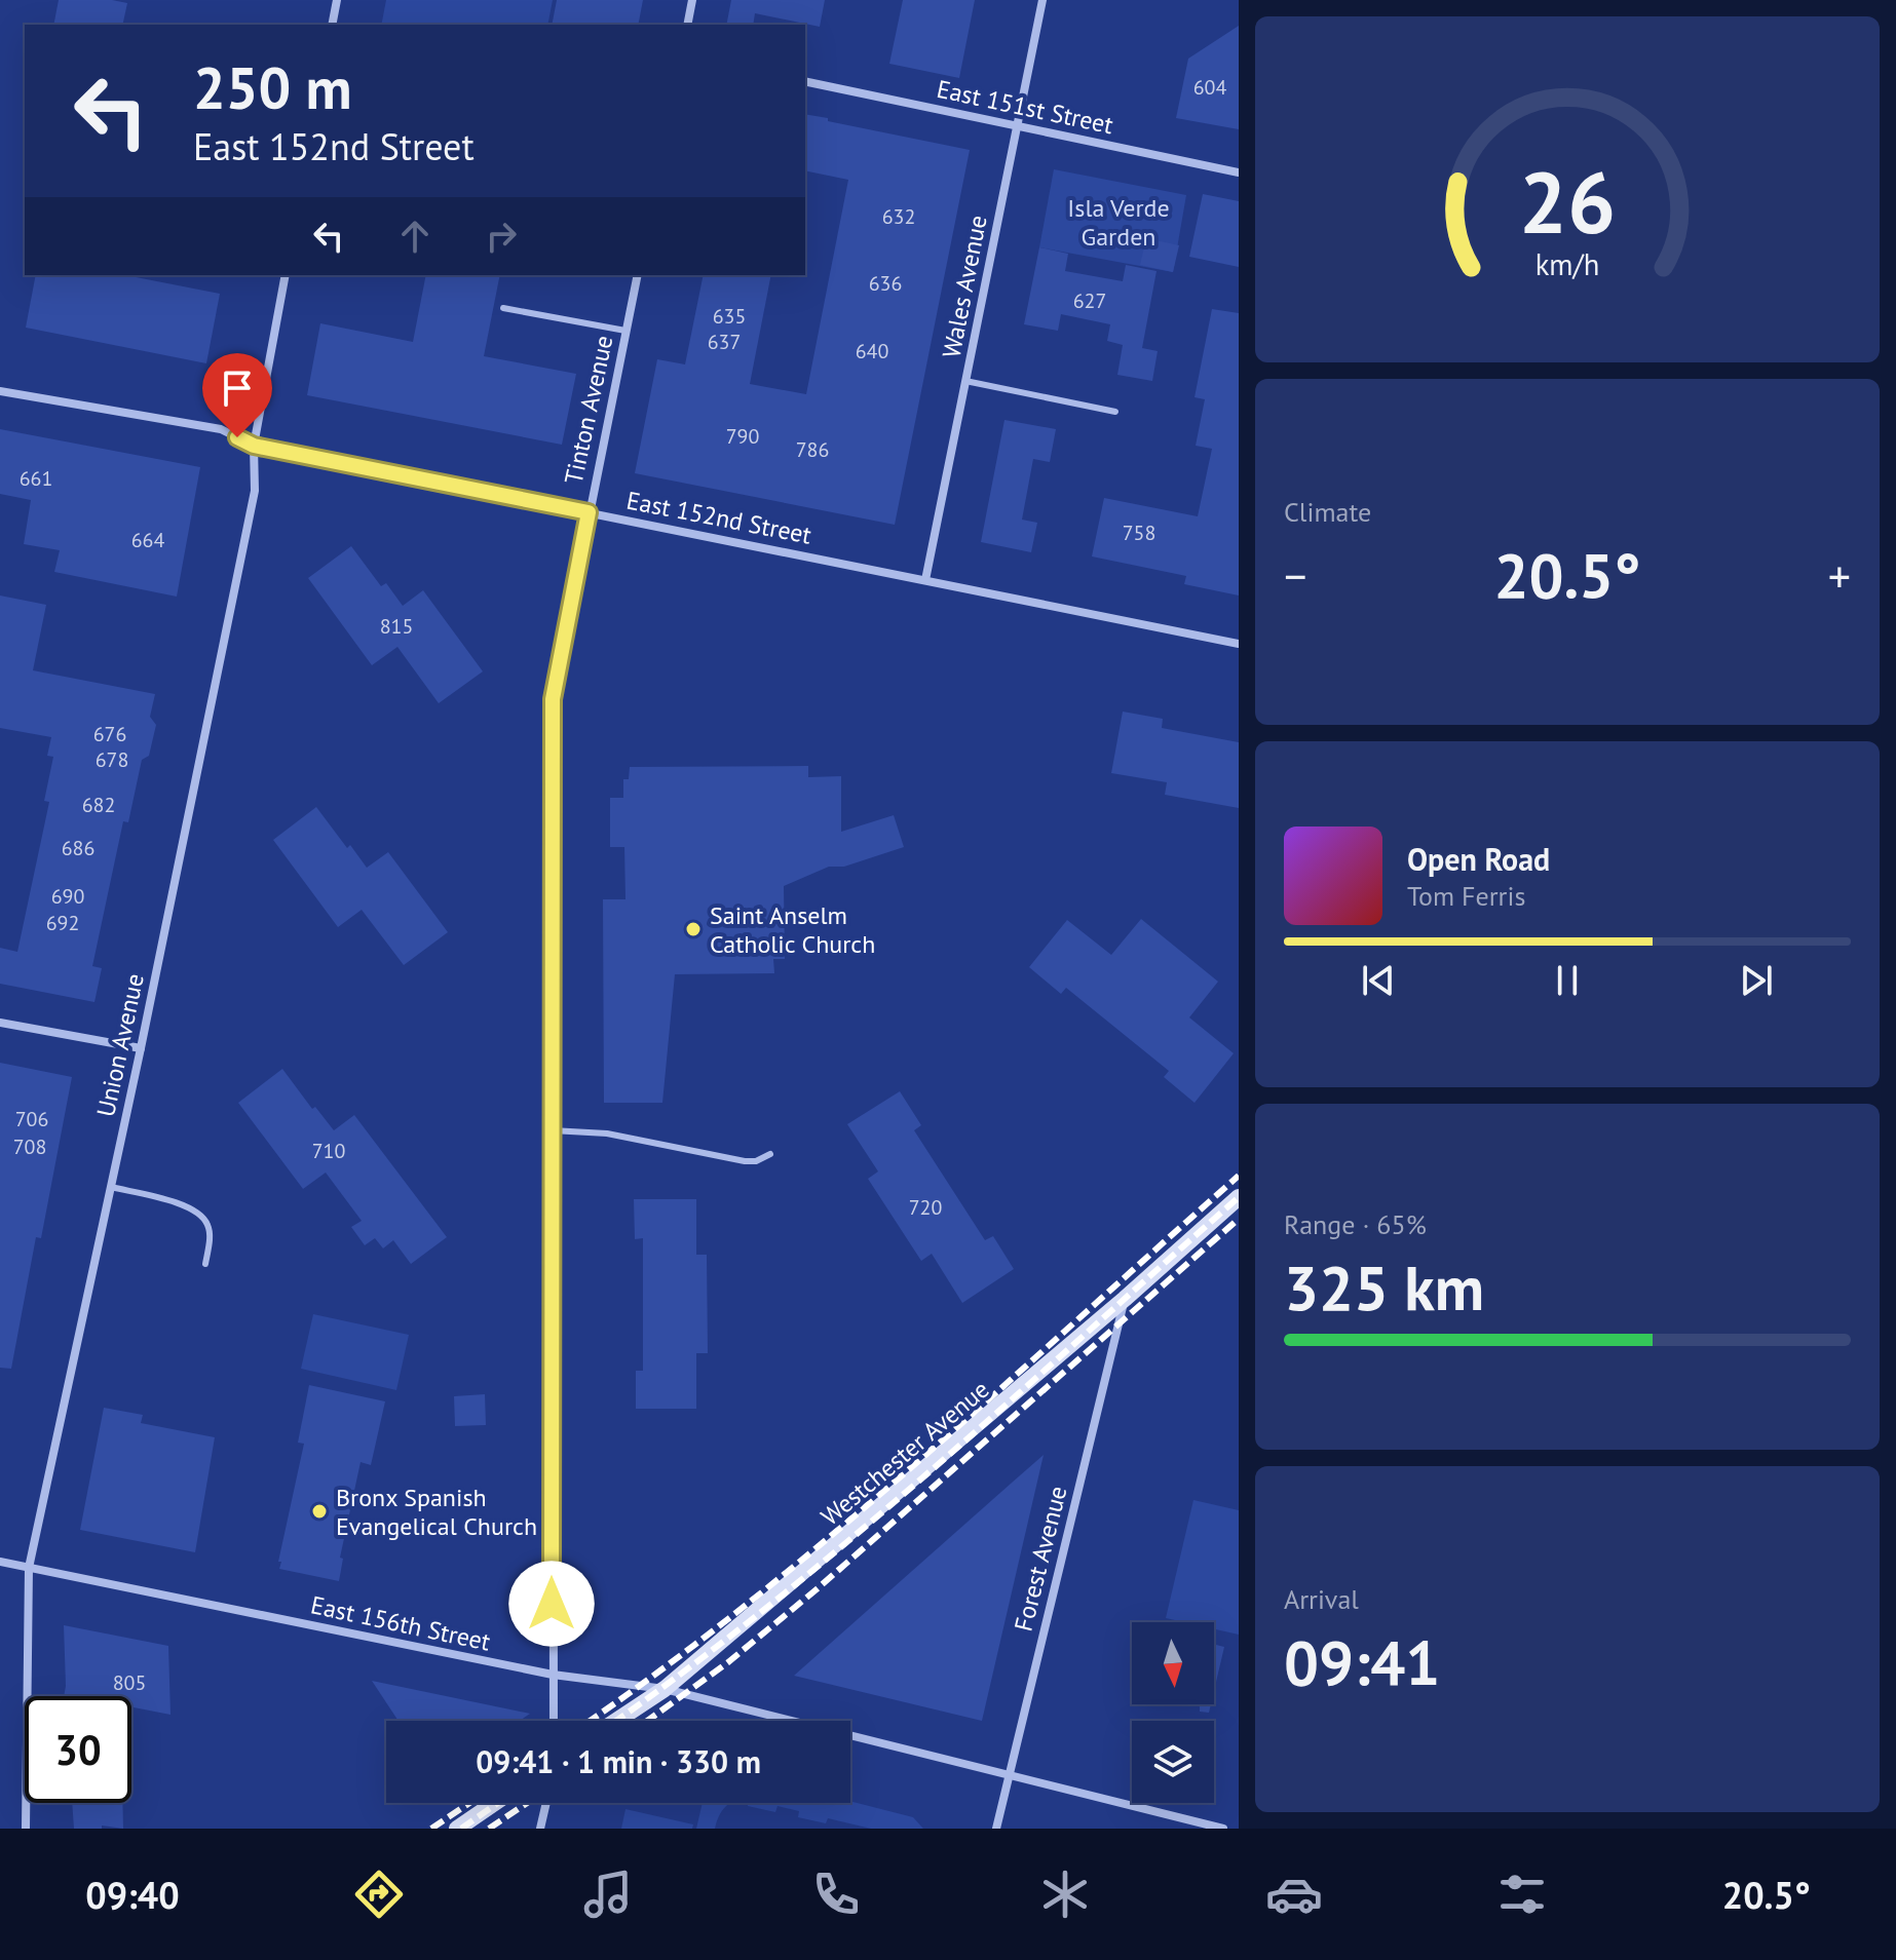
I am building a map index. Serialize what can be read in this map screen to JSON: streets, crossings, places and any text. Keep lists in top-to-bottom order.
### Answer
{
  "streets": {
    "main road": ["Westchester Avenue"],
    "street": [
      "East 151st Street",
      "Wales Avenue",
      "Tinton Avenue",
      "East 152nd Street",
      "Union Avenue",
      "Forest Avenue",
      "East 156th Street"
    ]
  },
  "crossings": [
    ["East 151st Street", "Wales Avenue"],
    ["Wales Avenue", "East 152nd Street"],
    ["Tinton Avenue", "East 152nd Street"],
    ["Tinton Avenue", "East 156th Street"],
    ["East 152nd Street", "Union Avenue"],
    ["Union Avenue", "East 156th Street"],
    ["Westchester Avenue", "Forest Avenue"],
    ["Westchester Avenue", "East 156th Street"],
    ["Forest Avenue", "East 156th Street"]
  ],
  "parks": ["Isla Verde Garden"],
  "places": ["Saint Anselm Catholic Church", "Bronx Spanish Evangelical Church"],
  "house_numbers": [
    "604",
    "632",
    "636",
    "627",
    "635",
    "637",
    "640",
    "790",
    "786",
    "661",
    "758",
    "664",
    "815",
    "676",
    "678",
    "682",
    "686",
    "690",
    "692",
    "706",
    "708",
    "710",
    "720",
    "805"
  ],
  "north": "bottom",
  "page": {
    "turn": ["250 m", "East 152nd Street"],
    "tile": [
      "Climate",
      ["Range · 65%", "325 km"],
      ["Arrival", "09:41"]
    ],
    "heat": ["−", "20.5°", "+"],
    "song": ["Open Road", "Tom Ferris"],
    "limit": "30",
    "trip": "09:41 · 1 min · 330 m",
    "tabs": ["09:40", "20.5°"],
    "gauge": ["26", "km/h"]
  }
}
